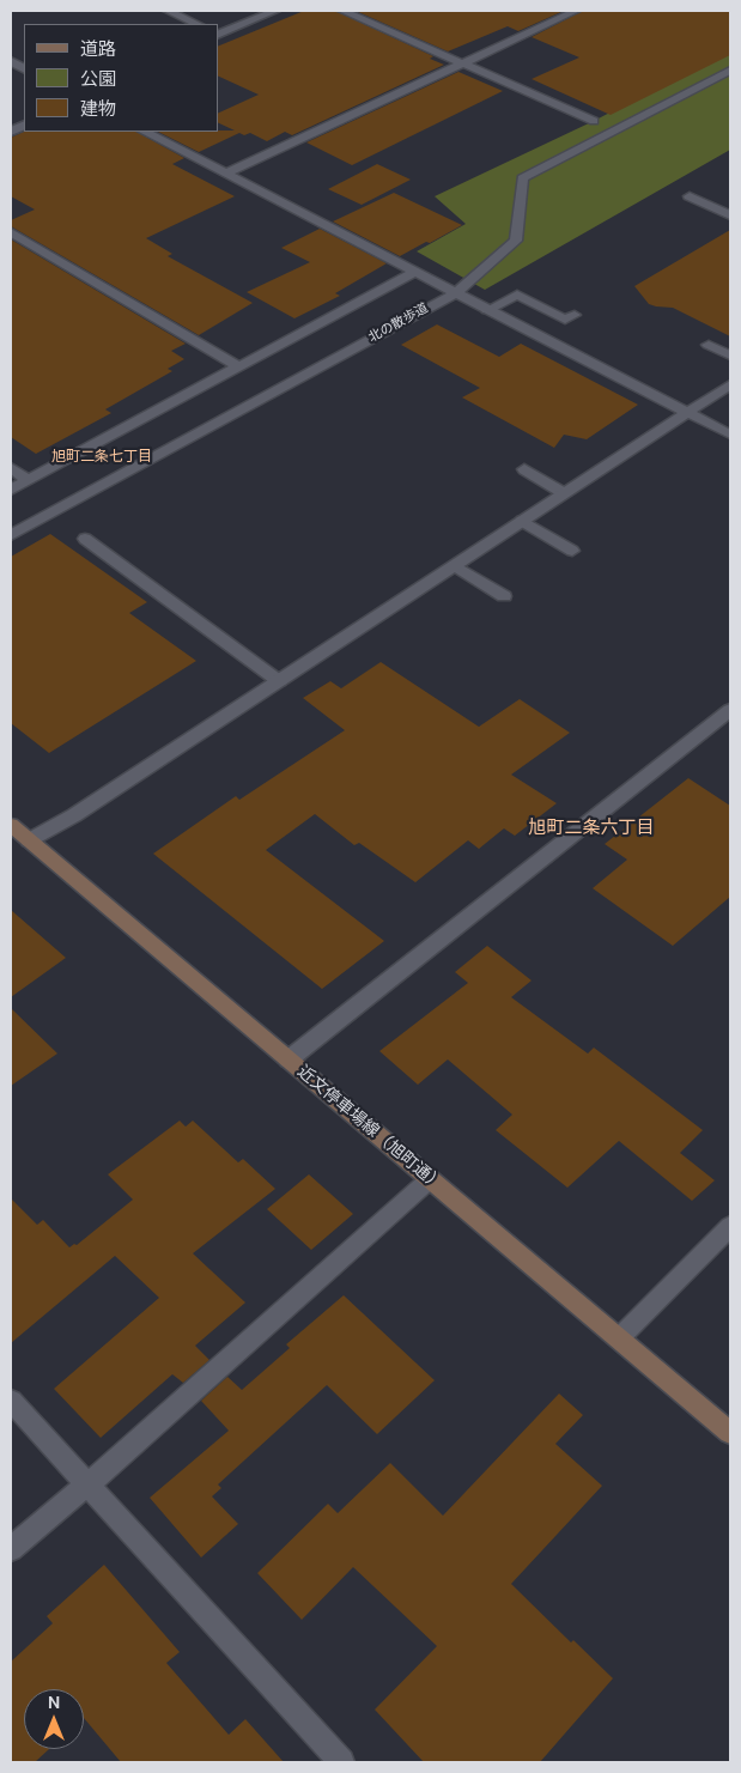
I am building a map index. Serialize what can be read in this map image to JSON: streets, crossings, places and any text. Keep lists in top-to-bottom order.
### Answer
{
  "streets": {
    "main road": ["近文停車場線（旭町通）"],
    "street": ["北の散歩道"]
  },
  "districts": ["旭町二条七丁目", "旭町二条六丁目"],
  "legend": ["道路", "公園", "建物"],
  "north": "top"
}
